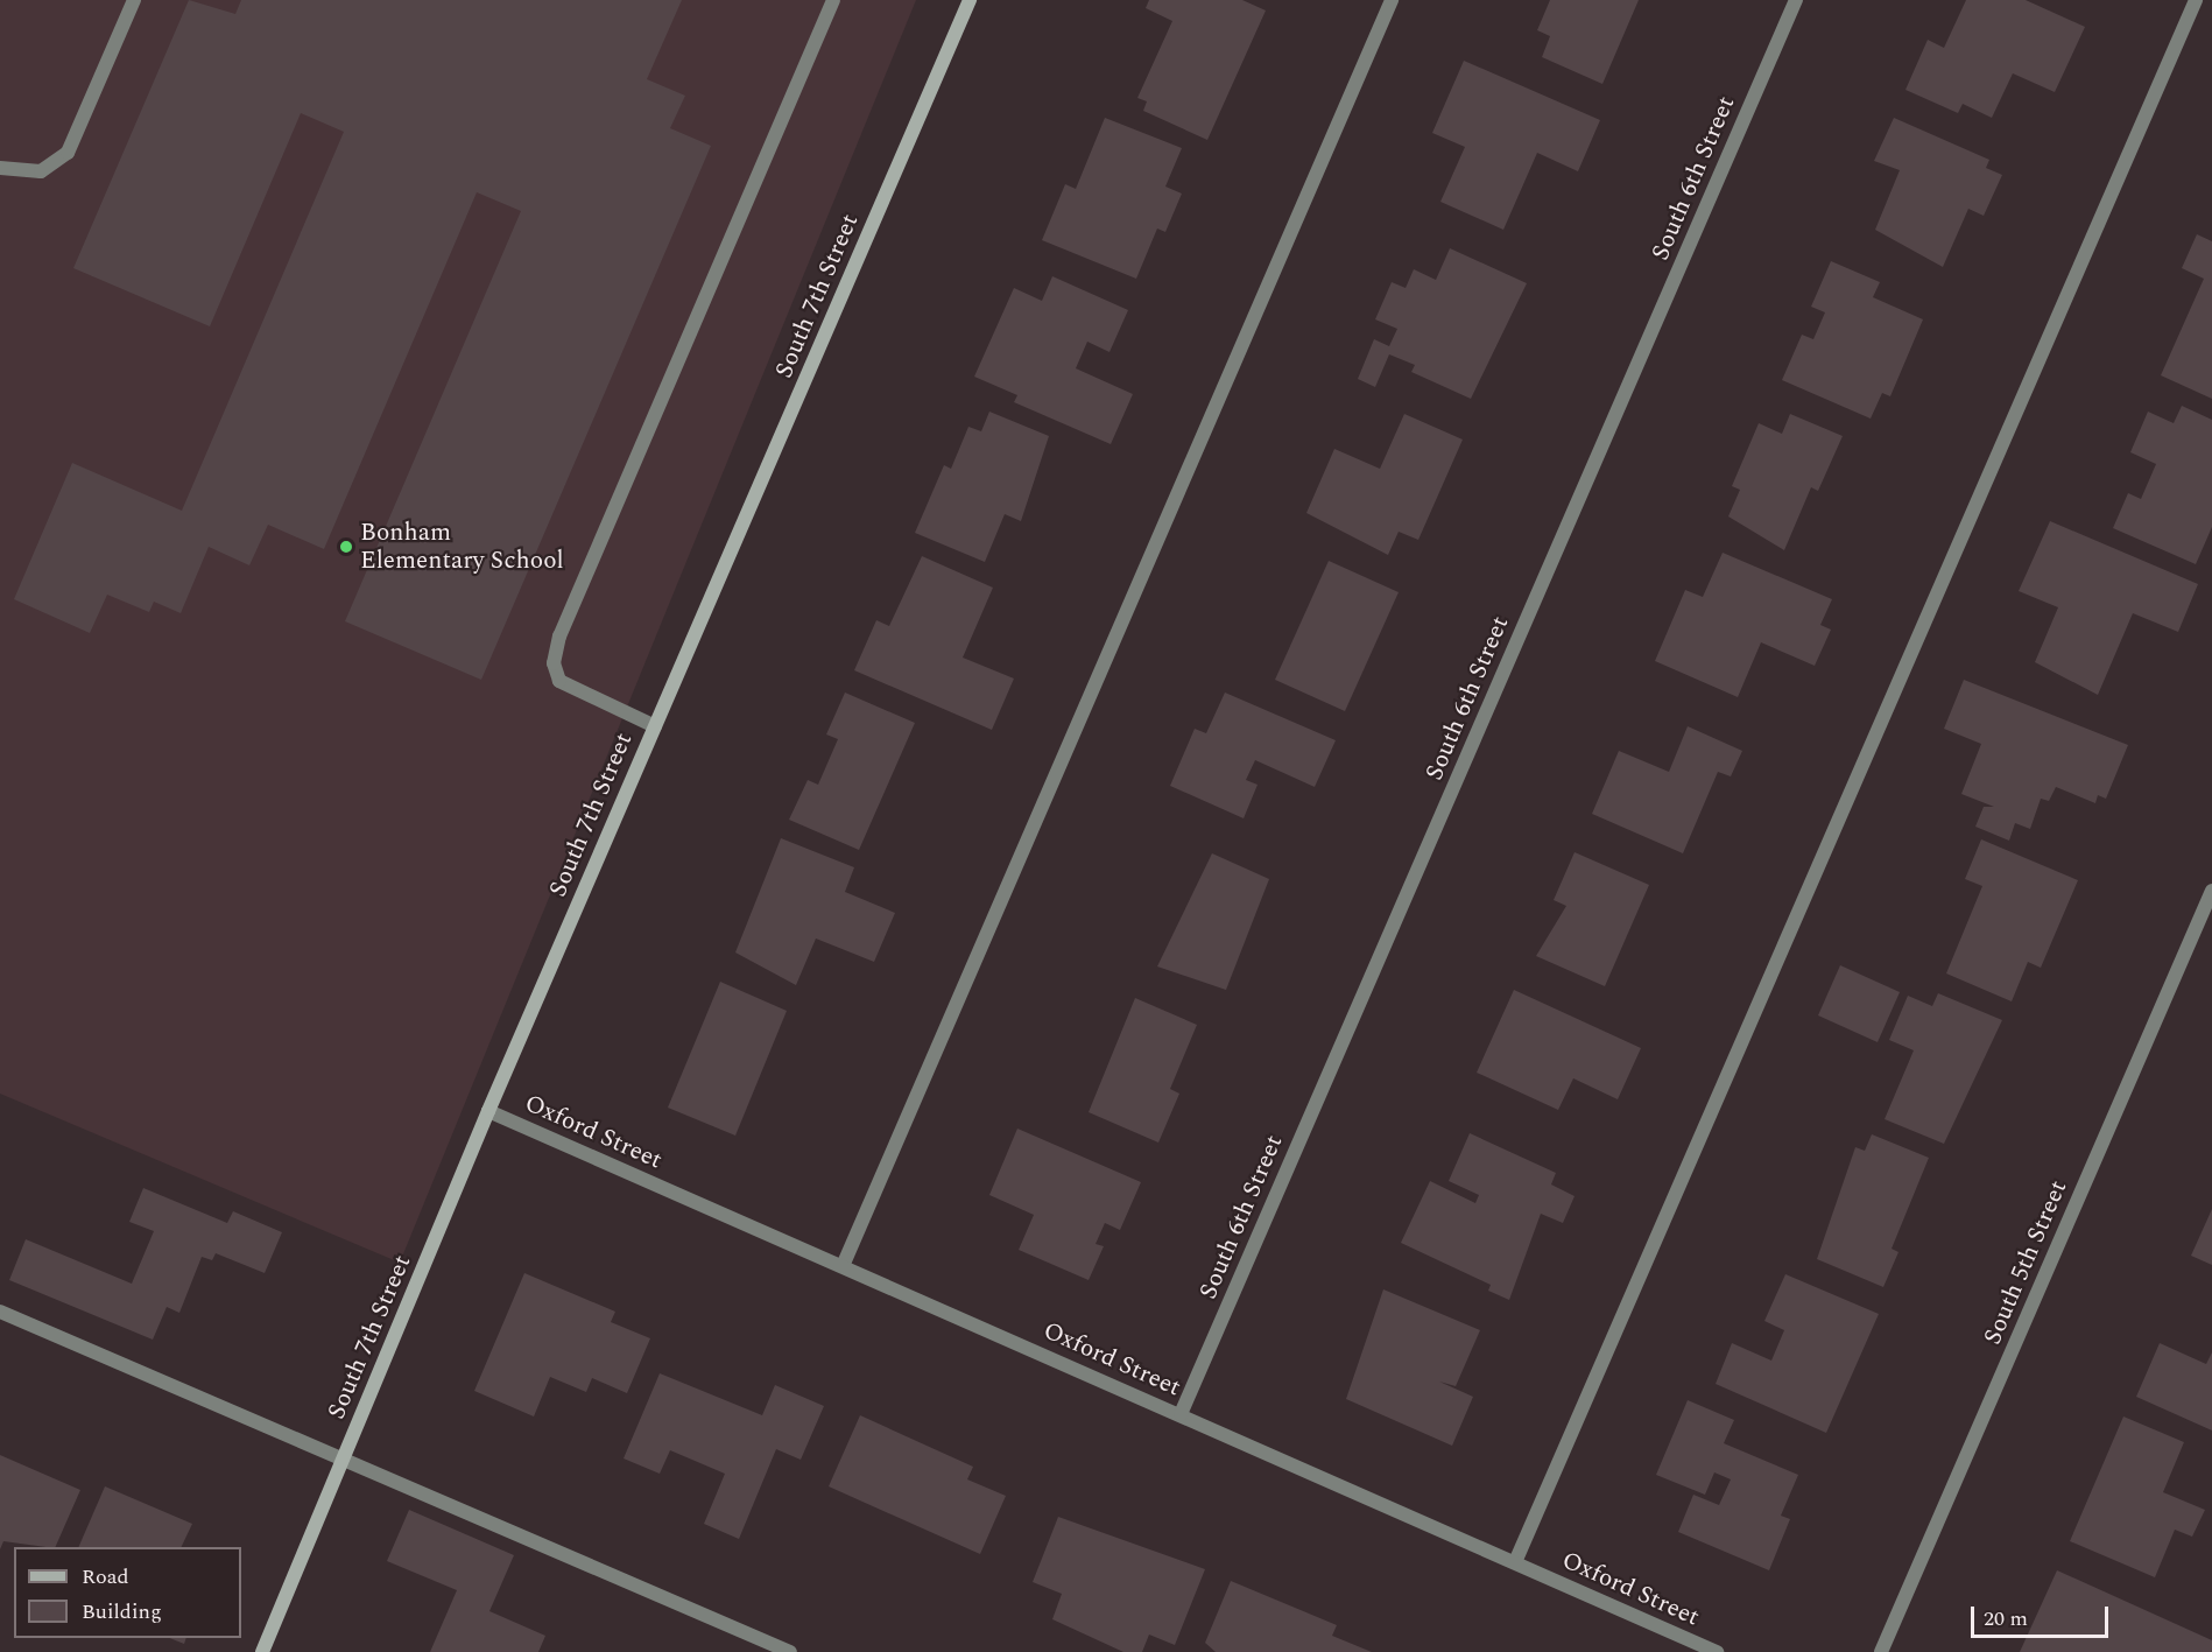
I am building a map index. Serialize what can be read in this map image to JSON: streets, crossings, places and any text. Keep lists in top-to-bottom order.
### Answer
{
  "streets": {
    "main road": ["South 7th Street"],
    "street": ["South 6th Street", "Oxford Street", "South 5th Street"]
  },
  "crossings": [
    ["South 6th Street", "Oxford Street"],
    ["South 7th Street", "Oxford Street"]
  ],
  "places": ["Bonham Elementary School"],
  "legend": ["Road", "Building"],
  "scale_bar": "20 m"
}
